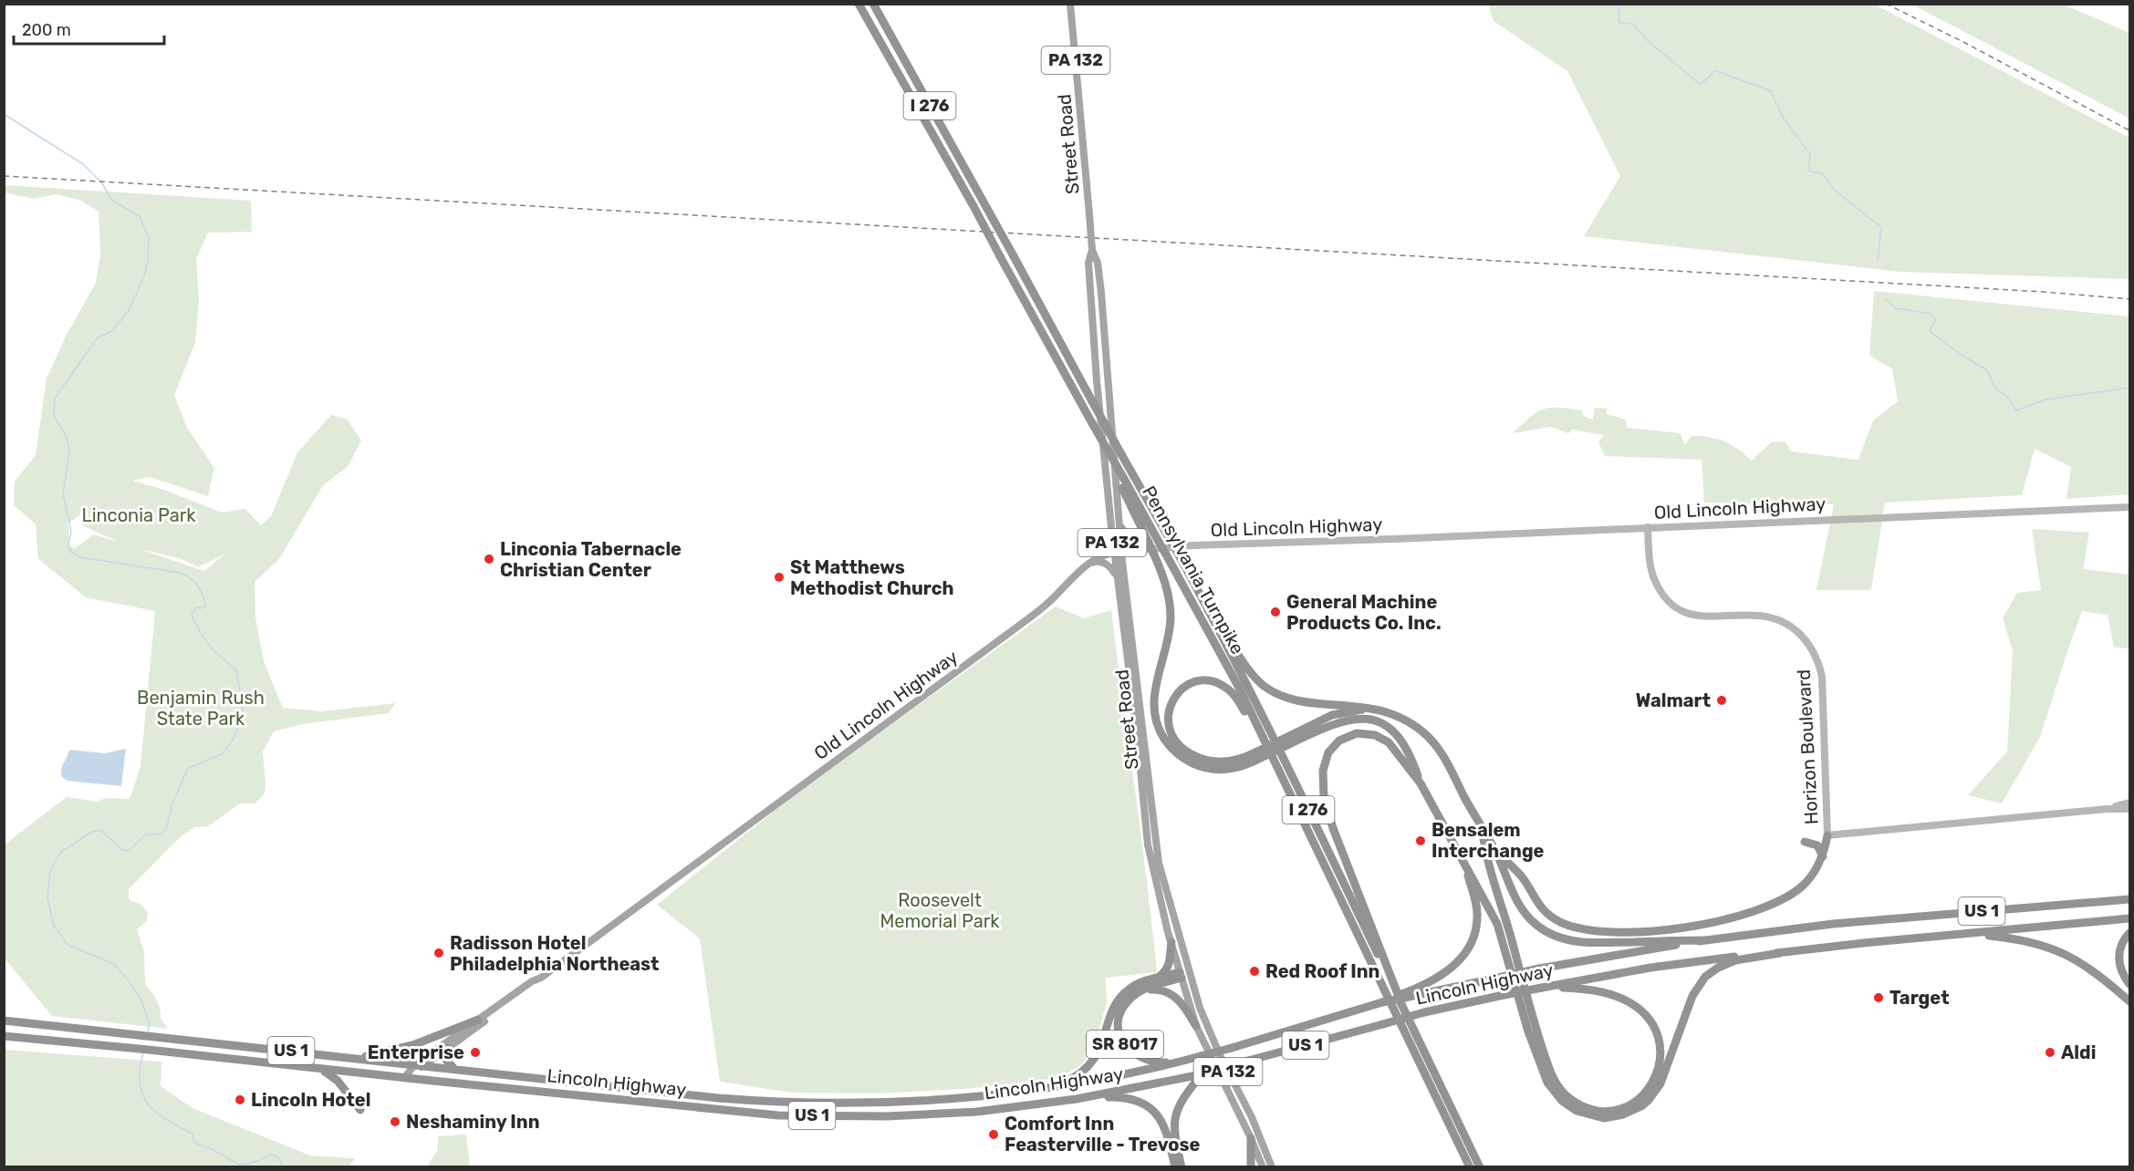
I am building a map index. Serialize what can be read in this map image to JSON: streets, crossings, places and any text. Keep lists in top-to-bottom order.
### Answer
{
  "streets": {
    "highway": [
      "I 276",
      "Pennsylvania Turnpike",
      "US 1",
      "Lincoln Highway",
      "SR 8017"
    ],
    "main road": [
      "PA 132",
      "Street Road",
      "Old Lincoln Highway",
      "Horizon Boulevard"
    ]
  },
  "crossings": [
    ["I 276", "Pennsylvania Turnpike"],
    ["Street Road", "Old Lincoln Highway"],
    ["Old Lincoln Highway", "Horizon Boulevard"],
    ["Old Lincoln Highway", "Lincoln Highway"],
    ["Pennsylvania Turnpike", "Lincoln Highway"],
    ["Lincoln Highway", "SR 8017"]
  ],
  "parks": ["Linconia Park", "Benjamin Rush State Park", "Roosevelt Memorial Park"],
  "places": [
    "Linconia Tabernacle Christian Center",
    "St Matthews Methodist Church",
    "General Machine Products Co. Inc.",
    "Walmart",
    "Bensalem Interchange",
    "Radisson Hotel Philadelphia Northeast",
    "Red Roof Inn",
    "Target",
    "Enterprise",
    "Aldi",
    "Lincoln Hotel",
    "Neshaminy Inn",
    "Comfort Inn Feasterville - Trevose"
  ],
  "scale_bar": "200 m"
}
